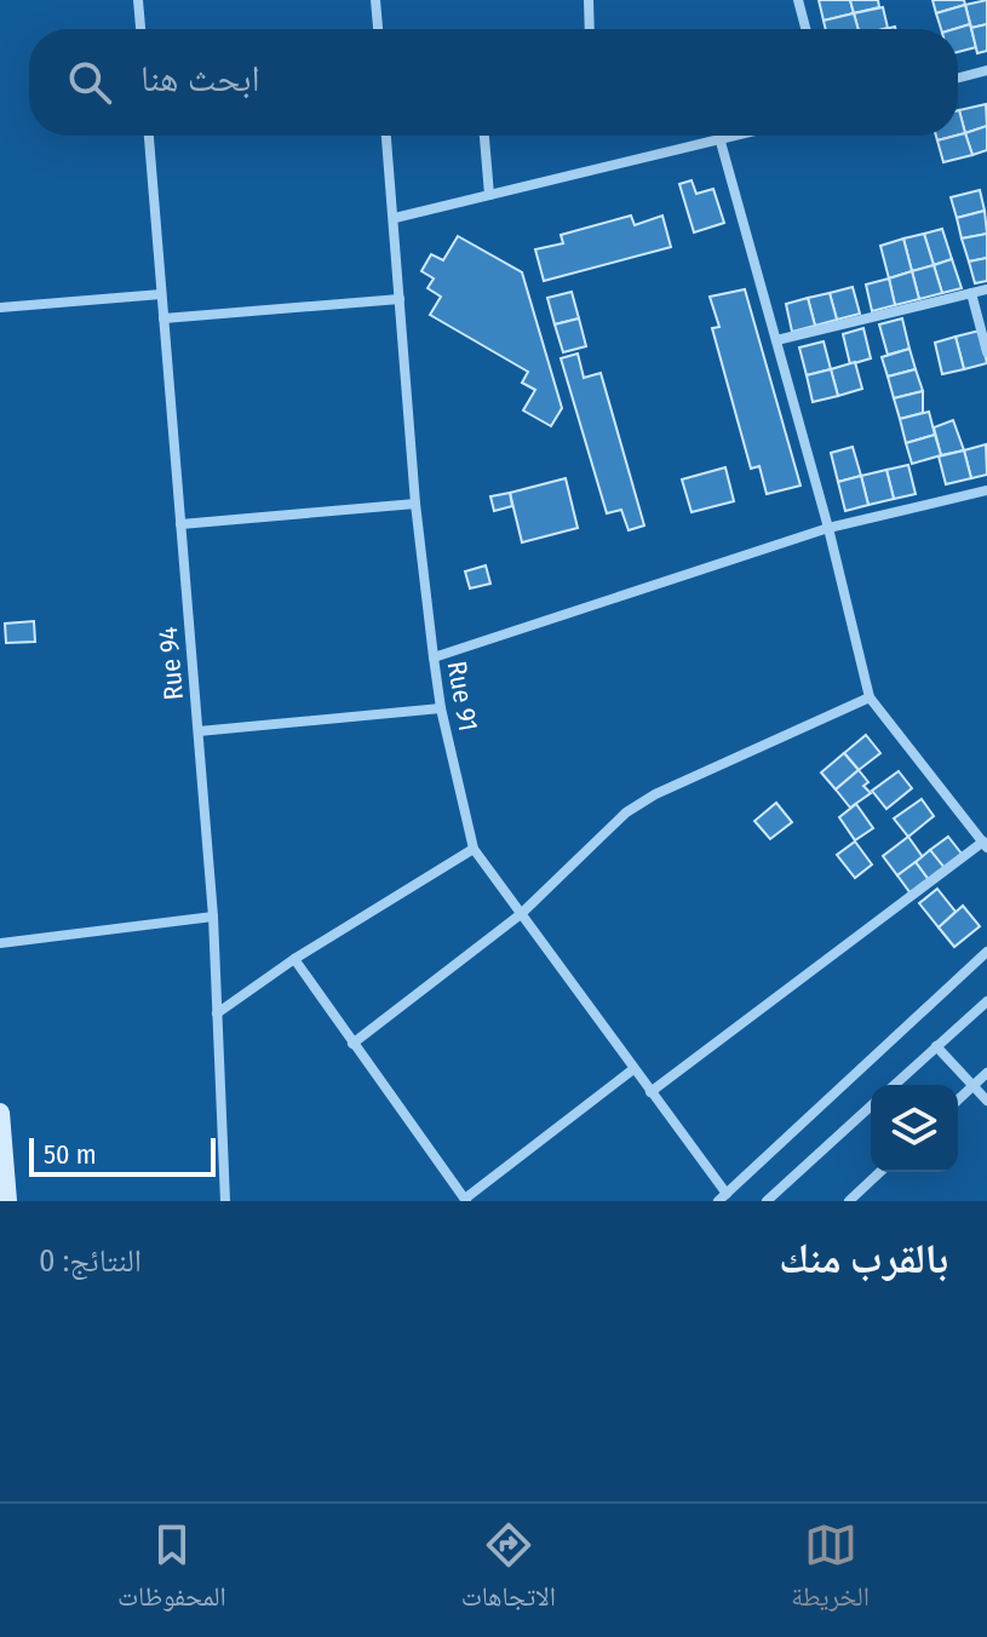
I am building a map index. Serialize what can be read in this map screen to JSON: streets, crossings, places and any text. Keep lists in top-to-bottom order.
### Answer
{
  "streets": {
    "street": ["Rue 94", "Rue 91"]
  },
  "scale_bar": "50 m",
  "page": {
    "search": "ابحث هنا",
    "scale": "50 m",
    "heading": ["بالقرب منك", "النتائج: 0"],
    "nav": ["الخريطة", "الاتجاهات", "المحفوظات"]
  }
}
